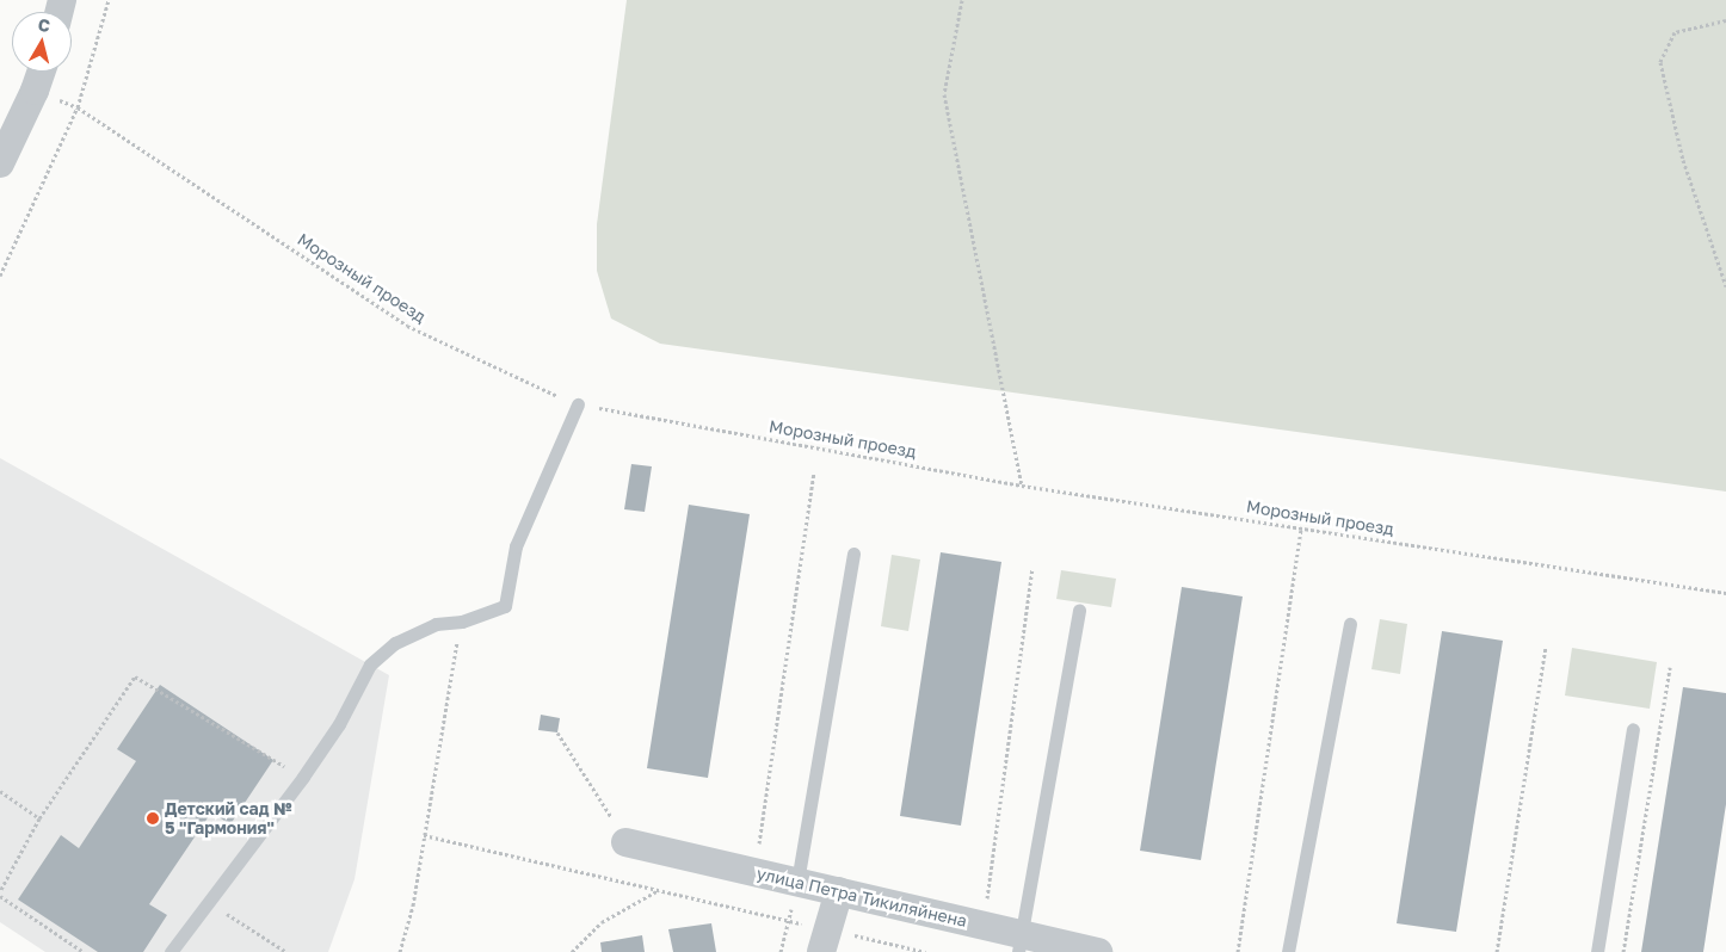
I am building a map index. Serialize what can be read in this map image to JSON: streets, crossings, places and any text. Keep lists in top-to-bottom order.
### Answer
{
  "streets": {
    "street": ["улица Петра Тикиляйнена"],
    "path": ["Морозный проезд"]
  },
  "places": ["Детский сад № 5 \"Гармония\""],
  "north": "top"
}
